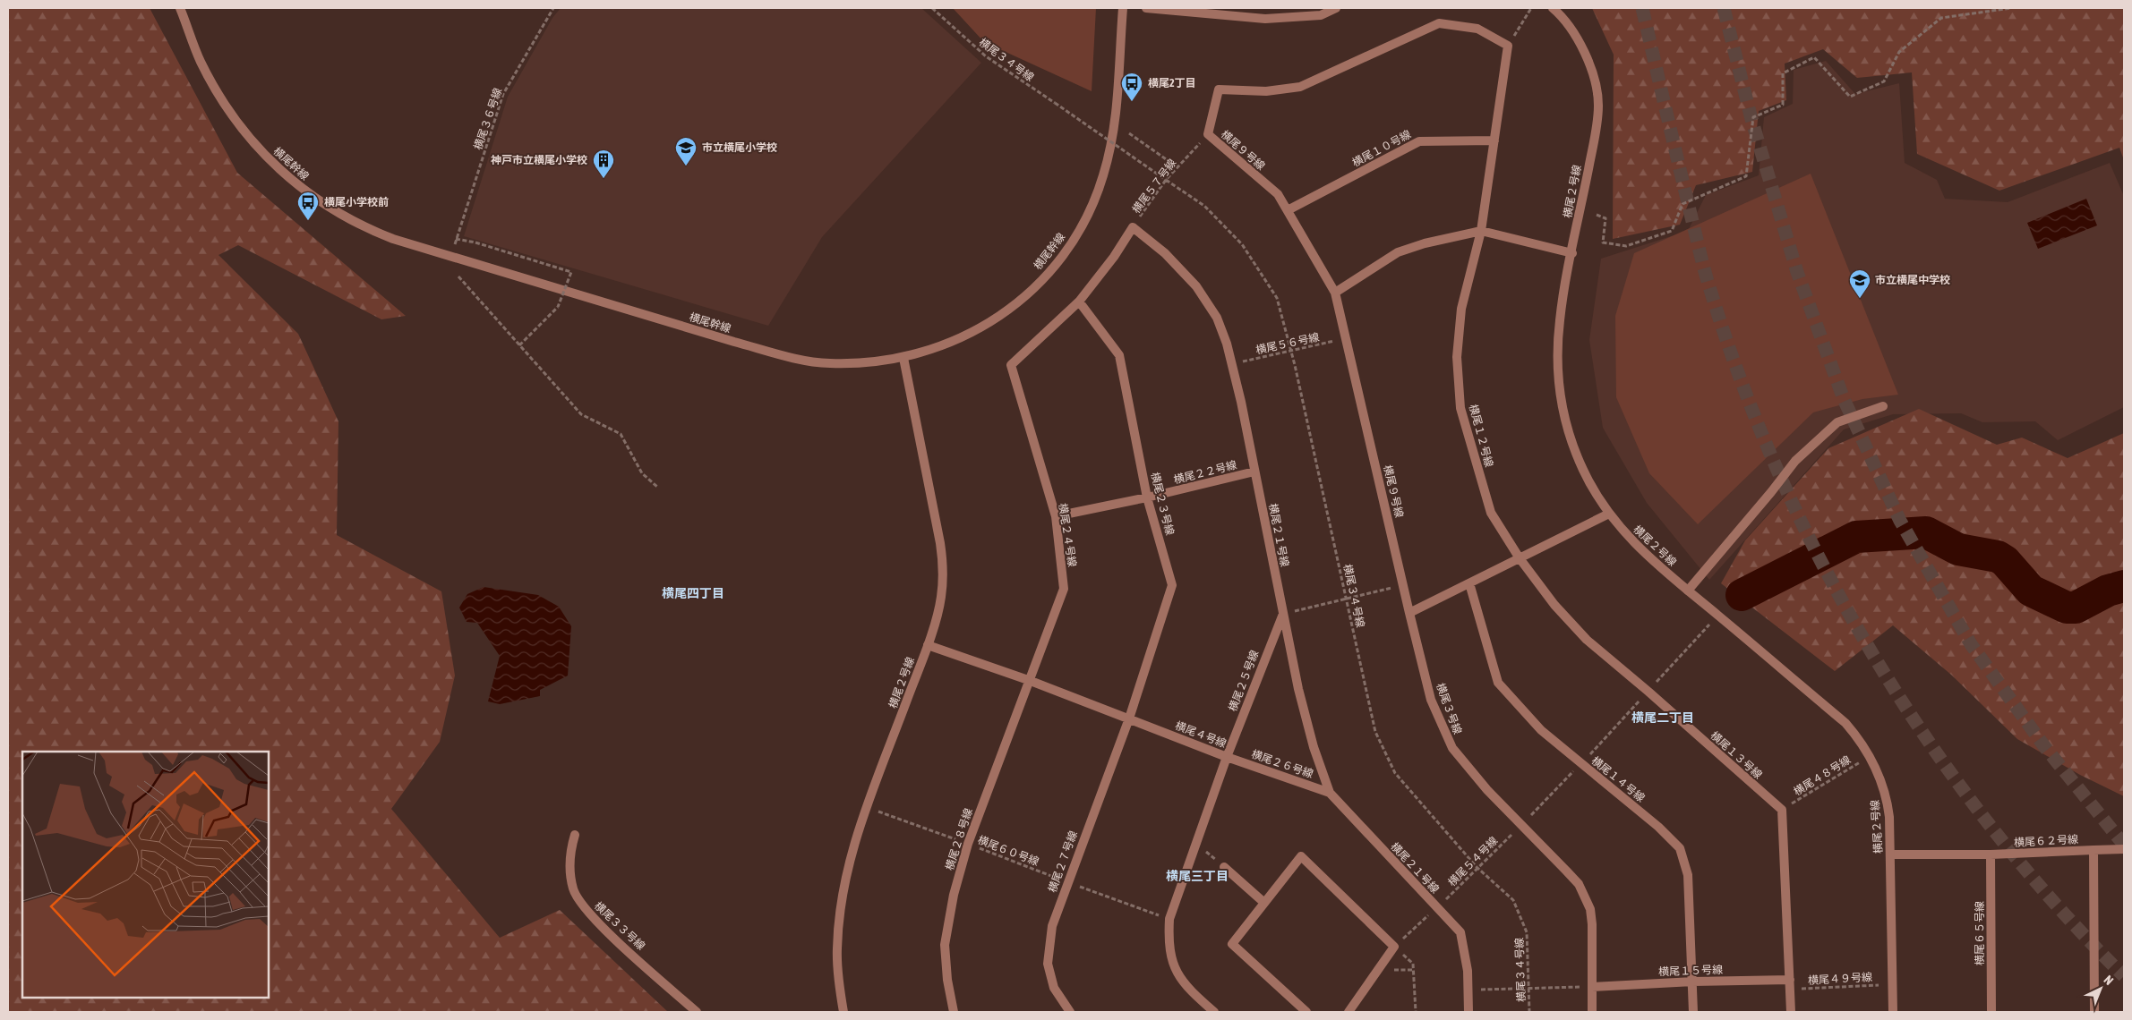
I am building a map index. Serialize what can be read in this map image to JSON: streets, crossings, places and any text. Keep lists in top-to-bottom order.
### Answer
{
  "streets": {
    "street": [
      "横尾１０号線",
      "横尾９号線",
      "横尾幹線",
      "横尾２号線",
      "横尾１２号線",
      "横尾２２号線",
      "横尾２３号線",
      "横尾２４号線",
      "横尾２１号線",
      "横尾２５号線",
      "横尾３号線",
      "横尾４号線",
      "横尾１３号線",
      "横尾２６号線",
      "横尾１４号線",
      "横尾２８号線",
      "横尾６２号線",
      "横尾２７号線",
      "横尾３３号線",
      "横尾６５号線",
      "横尾１５号線"
    ],
    "path": [
      "横尾３４号線",
      "横尾３６号線",
      "横尾５７号線",
      "横尾５６号線",
      "横尾４８号線",
      "横尾６０号線",
      "横尾５４号線",
      "横尾４９号線"
    ]
  },
  "crossings": [
    ["横尾３４号線", "横尾５７号線"],
    ["横尾３４号線", "横尾５６号線"],
    ["横尾３４号線", "横尾５４号線"],
    ["横尾１０号線", "横尾９号線"],
    ["横尾９号線", "横尾５７号線"],
    ["横尾９号線", "横尾５６号線"],
    ["横尾９号線", "横尾３号線"],
    ["横尾幹線", "横尾２号線"],
    ["横尾５７号線", "横尾２１号線"],
    ["横尾２号線", "横尾４号線"],
    ["横尾２号線", "横尾４８号線"],
    ["横尾２号線", "横尾６２号線"],
    ["横尾２号線", "横尾６０号線"],
    ["横尾２号線", "横尾４９号線"],
    ["横尾５６号線", "横尾２１号線"],
    ["横尾１２号線", "横尾１３号線"],
    ["横尾２２号線", "横尾２３号線"],
    ["横尾２２号線", "横尾２４号線"],
    ["横尾２２号線", "横尾２１号線"],
    ["横尾２３号線", "横尾２４号線"],
    ["横尾２３号線", "横尾４号線"],
    ["横尾２３号線", "横尾２７号線"],
    ["横尾２４号線", "横尾４号線"],
    ["横尾２４号線", "横尾２８号線"],
    ["横尾２１号線", "横尾２５号線"],
    ["横尾２１号線", "横尾２６号線"],
    ["横尾２５号線", "横尾４号線"],
    ["横尾２５号線", "横尾２６号線"],
    ["横尾３号線", "横尾１５号線"],
    ["横尾４号線", "横尾２６号線"],
    ["横尾４号線", "横尾２８号線"],
    ["横尾４号線", "横尾６０号線"],
    ["横尾４号線", "横尾２７号線"],
    ["横尾１３号線", "横尾４８号線"],
    ["横尾１４号線", "横尾１５号線"],
    ["横尾２８号線", "横尾６０号線"],
    ["横尾６２号線", "横尾６５号線"],
    ["横尾６０号線", "横尾２７号線"]
  ],
  "districts": ["横尾四丁目", "横尾二丁目", "横尾三丁目"],
  "places": {
    "bus stop": ["横尾2丁目", "横尾小学校前"],
    "school or university": ["市立横尾小学校", "市立横尾中学校"],
    "building": ["神戸市立横尾小学校"]
  },
  "north": "top right"
}
